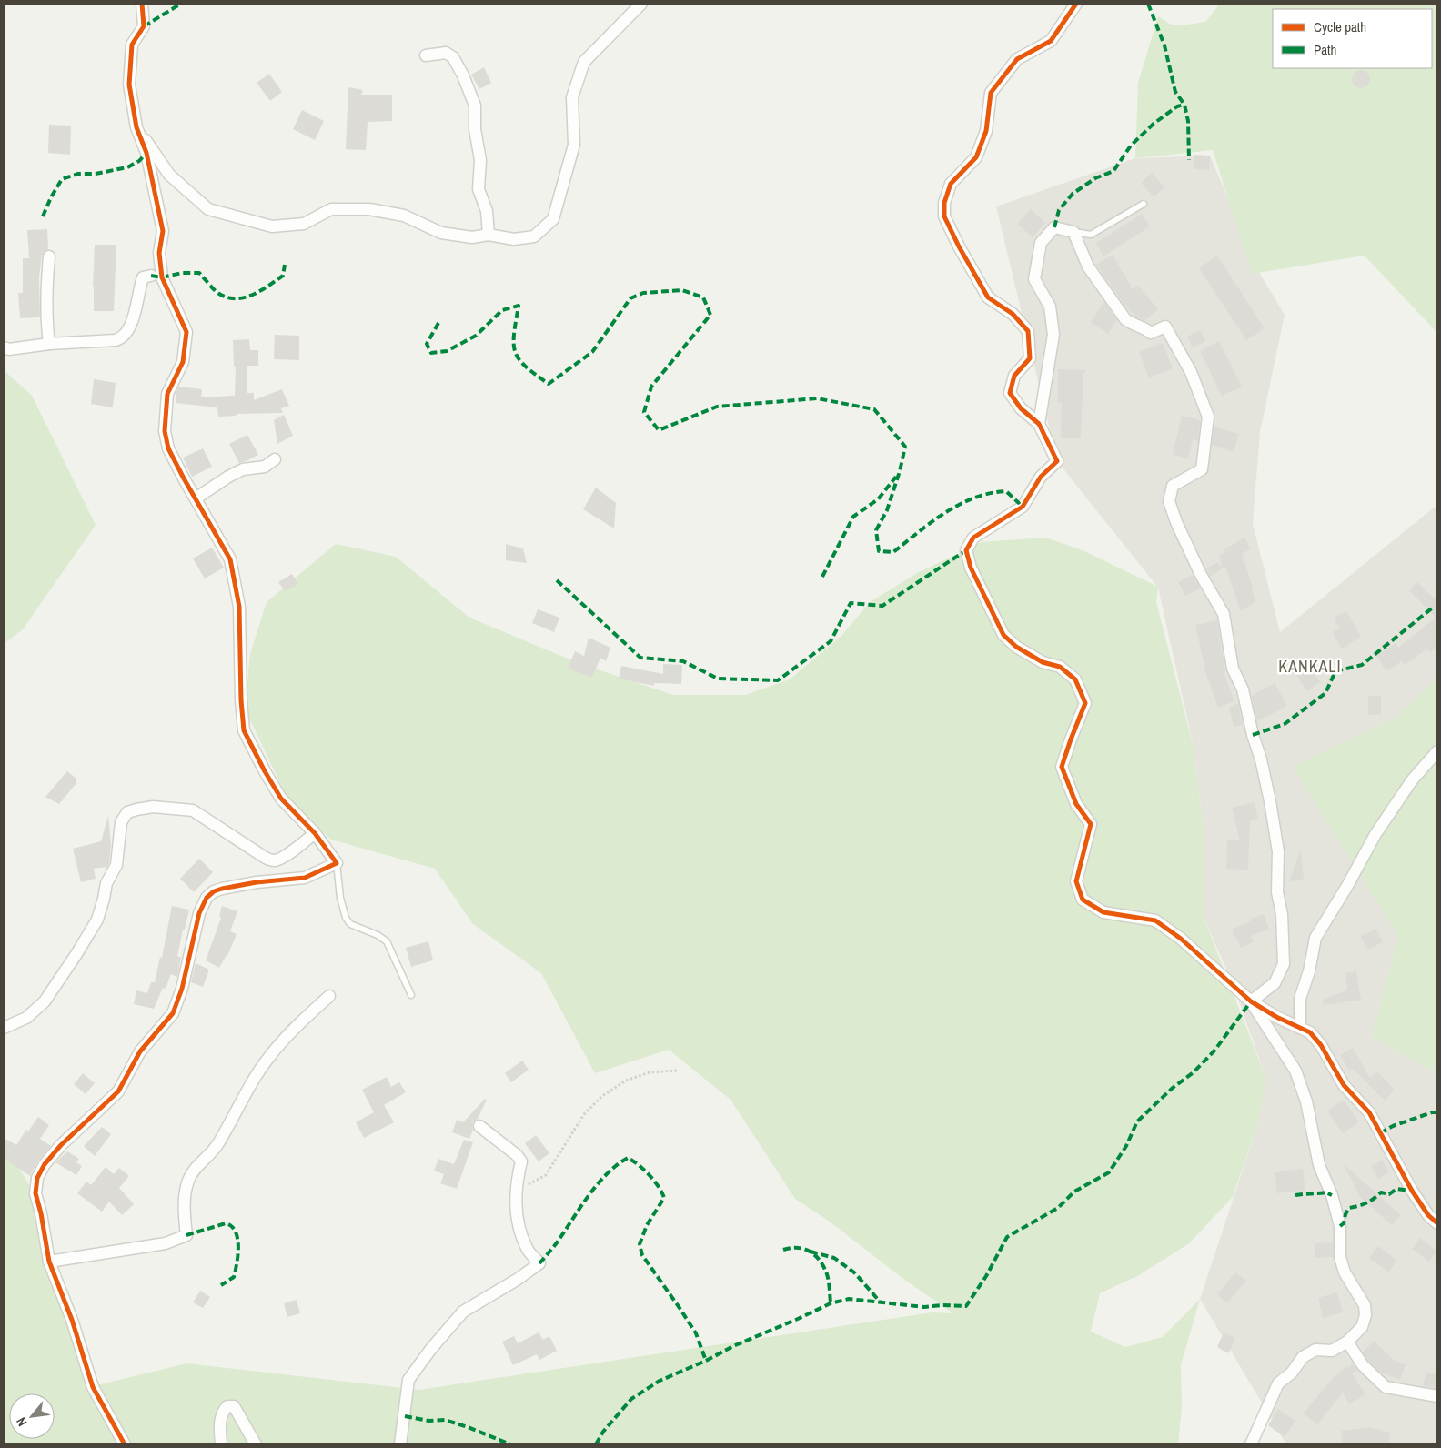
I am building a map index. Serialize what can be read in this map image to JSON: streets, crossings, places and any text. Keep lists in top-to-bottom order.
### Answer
{
  "districts": ["KANKALI"],
  "legend": ["Cycle path", "Path"],
  "north": "bottom left"
}
